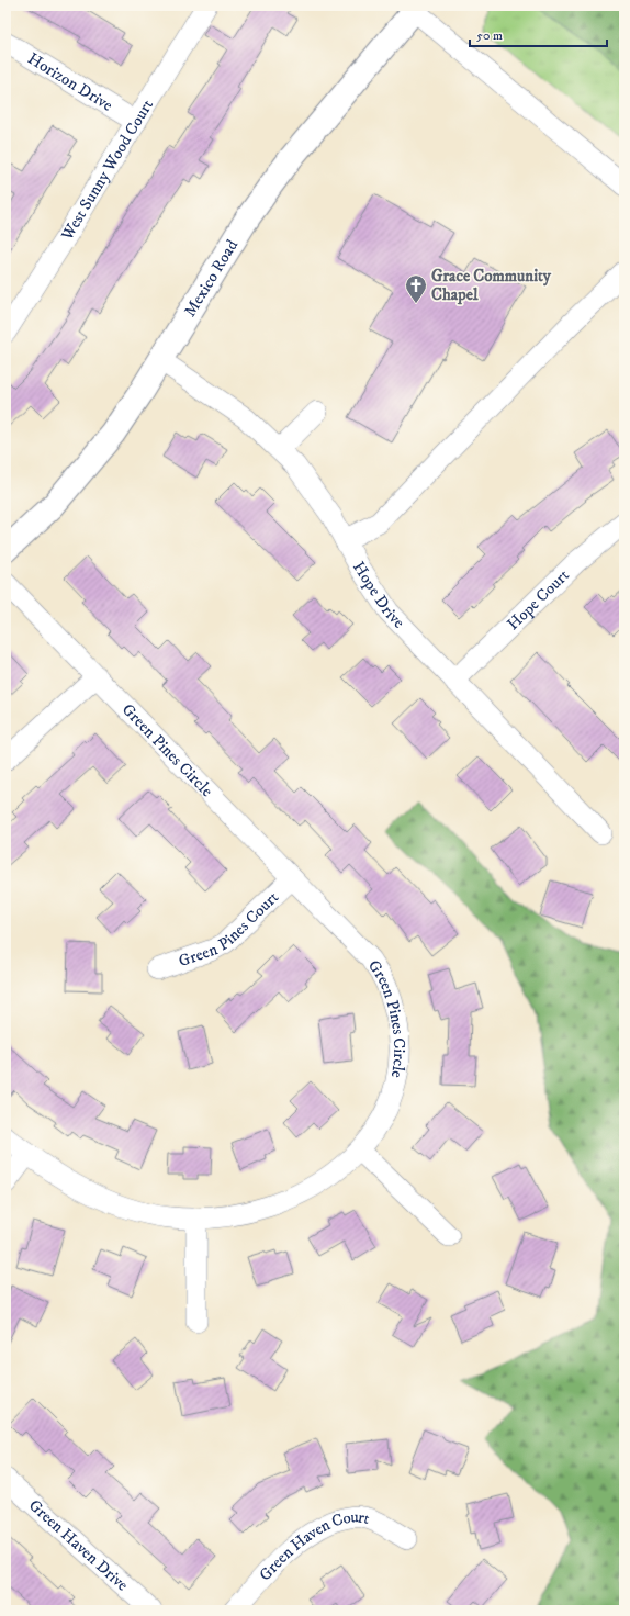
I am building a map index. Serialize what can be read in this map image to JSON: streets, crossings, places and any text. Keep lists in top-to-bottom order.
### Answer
{
  "streets": {
    "main road": ["Mexico Road"],
    "street": [
      "Horizon Drive",
      "West Sunny Wood Court",
      "Hope Drive",
      "Hope Court",
      "Green Pines Circle",
      "Green Pines Court",
      "Green Haven Drive",
      "Green Haven Court"
    ]
  },
  "crossings": [
    ["Horizon Drive", "West Sunny Wood Court"],
    ["Mexico Road", "Hope Drive"],
    ["Hope Drive", "Hope Court"],
    ["Green Pines Circle", "Green Pines Court"]
  ],
  "places": {
    "church": ["Grace Community Chapel"]
  },
  "scale_bar": "50 m"
}
